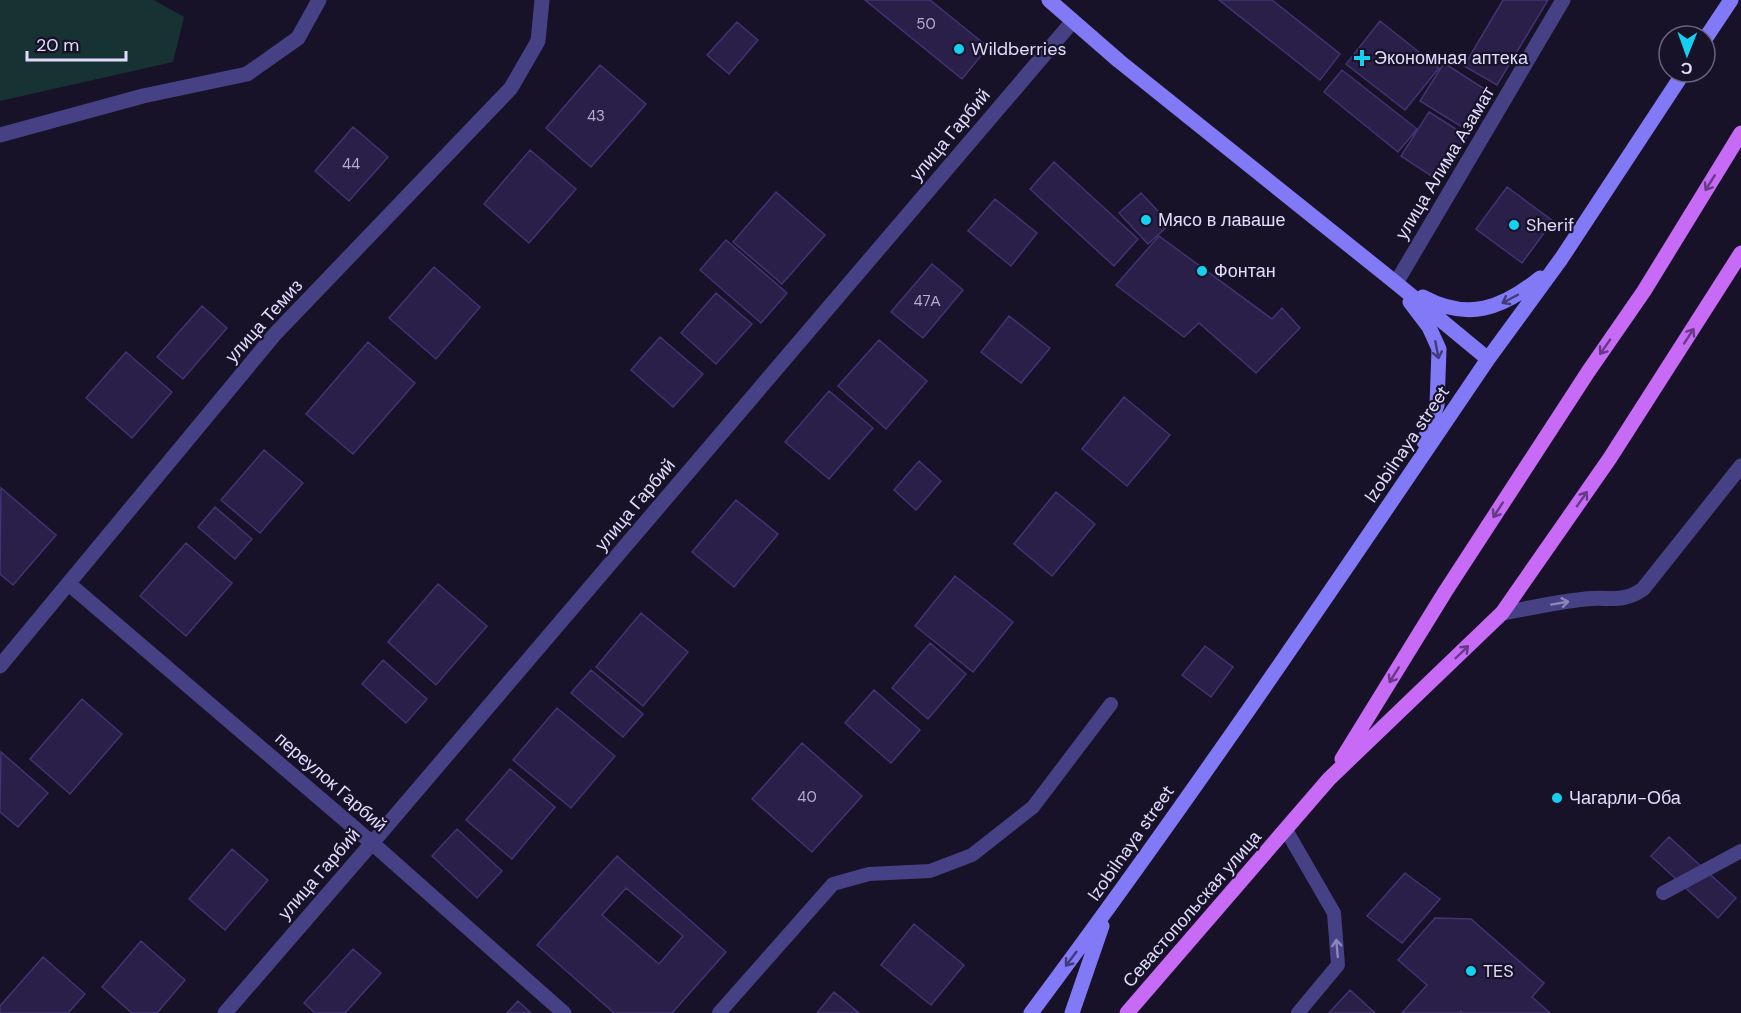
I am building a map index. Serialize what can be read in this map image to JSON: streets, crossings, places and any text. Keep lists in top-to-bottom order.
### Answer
{
  "streets": {
    "main road": ["Izobilnaya street", "Севастопольская улица"],
    "street": [
      "улица Гарбий",
      "улица Алима Азамат",
      "улица Темиз",
      "переулок Гарбий"
    ]
  },
  "crossings": [
    ["улица Гарбий", "переулок Гарбий"],
    ["улица Темиз", "переулок Гарбий"]
  ],
  "places": {
    "other": [
      "Wildberries",
      "Мясо в лаваше",
      "Sherif",
      "Фонтан",
      "Чагарли-Оба",
      "TES"
    ],
    "health": ["Экономная аптека"]
  },
  "house_numbers": [
    "50",
    "43",
    "44",
    "47А",
    "40"
  ],
  "scale_bar": "20 m",
  "north": "bottom"
}
